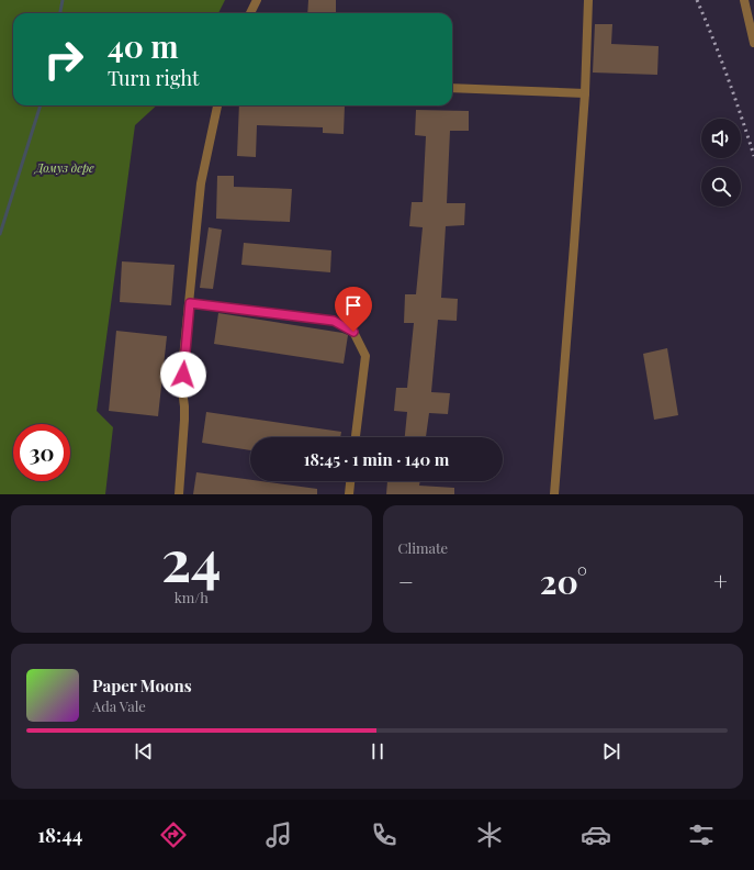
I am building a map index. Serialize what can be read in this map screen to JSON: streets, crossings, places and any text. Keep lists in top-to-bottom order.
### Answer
{
  "parks": ["Домуз дере"],
  "page": {
    "turn": ["40 m", "Turn right"],
    "limit": "30",
    "trip": "18:45 · 1 min · 140 m",
    "tile": [
      ["24", "km/h"],
      "Climate"
    ],
    "heat": ["−", "20°", "+"],
    "song": ["Paper Moons", "Ada Vale"],
    "tabs": "18:44"
  }
}
